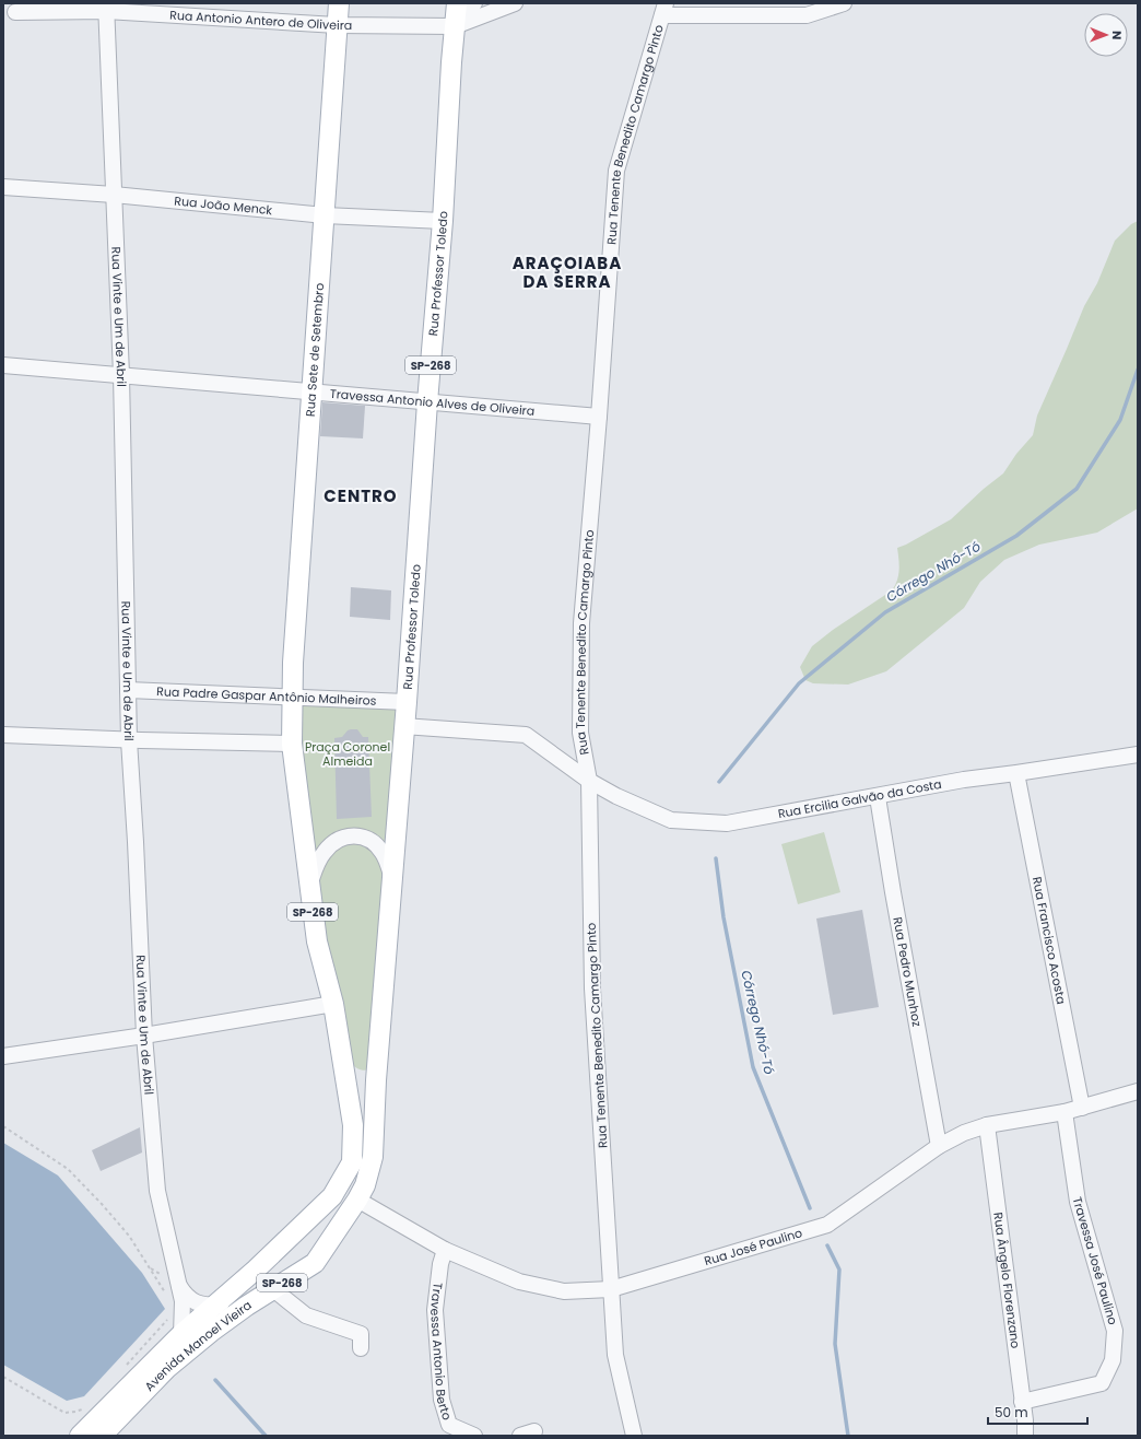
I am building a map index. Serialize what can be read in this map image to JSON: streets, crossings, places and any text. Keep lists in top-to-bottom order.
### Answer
{
  "streets": {
    "main road": [
      "Rua Professor Toledo",
      "Rua Sete de Setembro",
      "SP-268",
      "Avenida Manoel Vieira"
    ],
    "street": [
      "Rua Antonio Antero de Oliveira",
      "Rua Tenente Benedito Camargo Pinto",
      "Rua João Menck",
      "Rua Vinte e Um de Abril",
      "Travessa Antonio Alves de Oliveira",
      "Rua Padre Gaspar Antônio Malheiros",
      "Rua Ercilia Galvão da Costa",
      "Rua Francisco Acosta",
      "Rua Pedro Munhoz",
      "Rua José Paulino",
      "Travessa José Paulino",
      "Rua Ângelo Florenzano",
      "Travessa Antonio Berto"
    ]
  },
  "crossings": [
    ["Rua Antonio Antero de Oliveira", "Rua Professor Toledo"],
    ["Rua Antonio Antero de Oliveira", "Rua Vinte e Um de Abril"],
    ["Rua Antonio Antero de Oliveira", "Rua Sete de Setembro"],
    ["Rua Tenente Benedito Camargo Pinto", "Travessa Antonio Alves de Oliveira"],
    ["Rua Tenente Benedito Camargo Pinto", "Rua Ercilia Galvão da Costa"],
    ["Rua Tenente Benedito Camargo Pinto", "Rua José Paulino"],
    ["Rua João Menck", "Rua Professor Toledo"],
    ["Rua João Menck", "Rua Vinte e Um de Abril"],
    ["Rua João Menck", "Rua Sete de Setembro"],
    ["Rua Professor Toledo", "SP-268"],
    ["Rua Professor Toledo", "Travessa Antonio Alves de Oliveira"],
    ["Rua Professor Toledo", "Rua Padre Gaspar Antônio Malheiros"],
    ["Rua Professor Toledo", "Rua Ercilia Galvão da Costa"],
    ["Rua Vinte e Um de Abril", "Travessa Antonio Alves de Oliveira"],
    ["Rua Vinte e Um de Abril", "Rua Padre Gaspar Antônio Malheiros"],
    ["Rua Vinte e Um de Abril", "Avenida Manoel Vieira"],
    ["Rua Sete de Setembro", "SP-268"],
    ["Rua Sete de Setembro", "Travessa Antonio Alves de Oliveira"],
    ["Rua Sete de Setembro", "Rua Padre Gaspar Antônio Malheiros"],
    ["SP-268", "Rua Padre Gaspar Antônio Malheiros"],
    ["SP-268", "Rua Ercilia Galvão da Costa"],
    ["SP-268", "Avenida Manoel Vieira"],
    ["Rua Ercilia Galvão da Costa", "Rua Francisco Acosta"],
    ["Rua Ercilia Galvão da Costa", "Rua Pedro Munhoz"],
    ["Rua Francisco Acosta", "Rua José Paulino"],
    ["Rua Pedro Munhoz", "Rua José Paulino"],
    ["Rua José Paulino", "Travessa José Paulino"],
    ["Rua José Paulino", "Rua Ângelo Florenzano"],
    ["Rua José Paulino", "Avenida Manoel Vieira"],
    ["Rua José Paulino", "Travessa Antonio Berto"],
    ["Travessa José Paulino", "Rua Ângelo Florenzano"]
  ],
  "districts": ["ARAÇOIABA DA SERRA", "CENTRO"],
  "water": ["Córrego Nhó-Tó"],
  "parks": ["Praça Coronel Almeida"],
  "scale_bar": "50 m",
  "north": "right"
}
